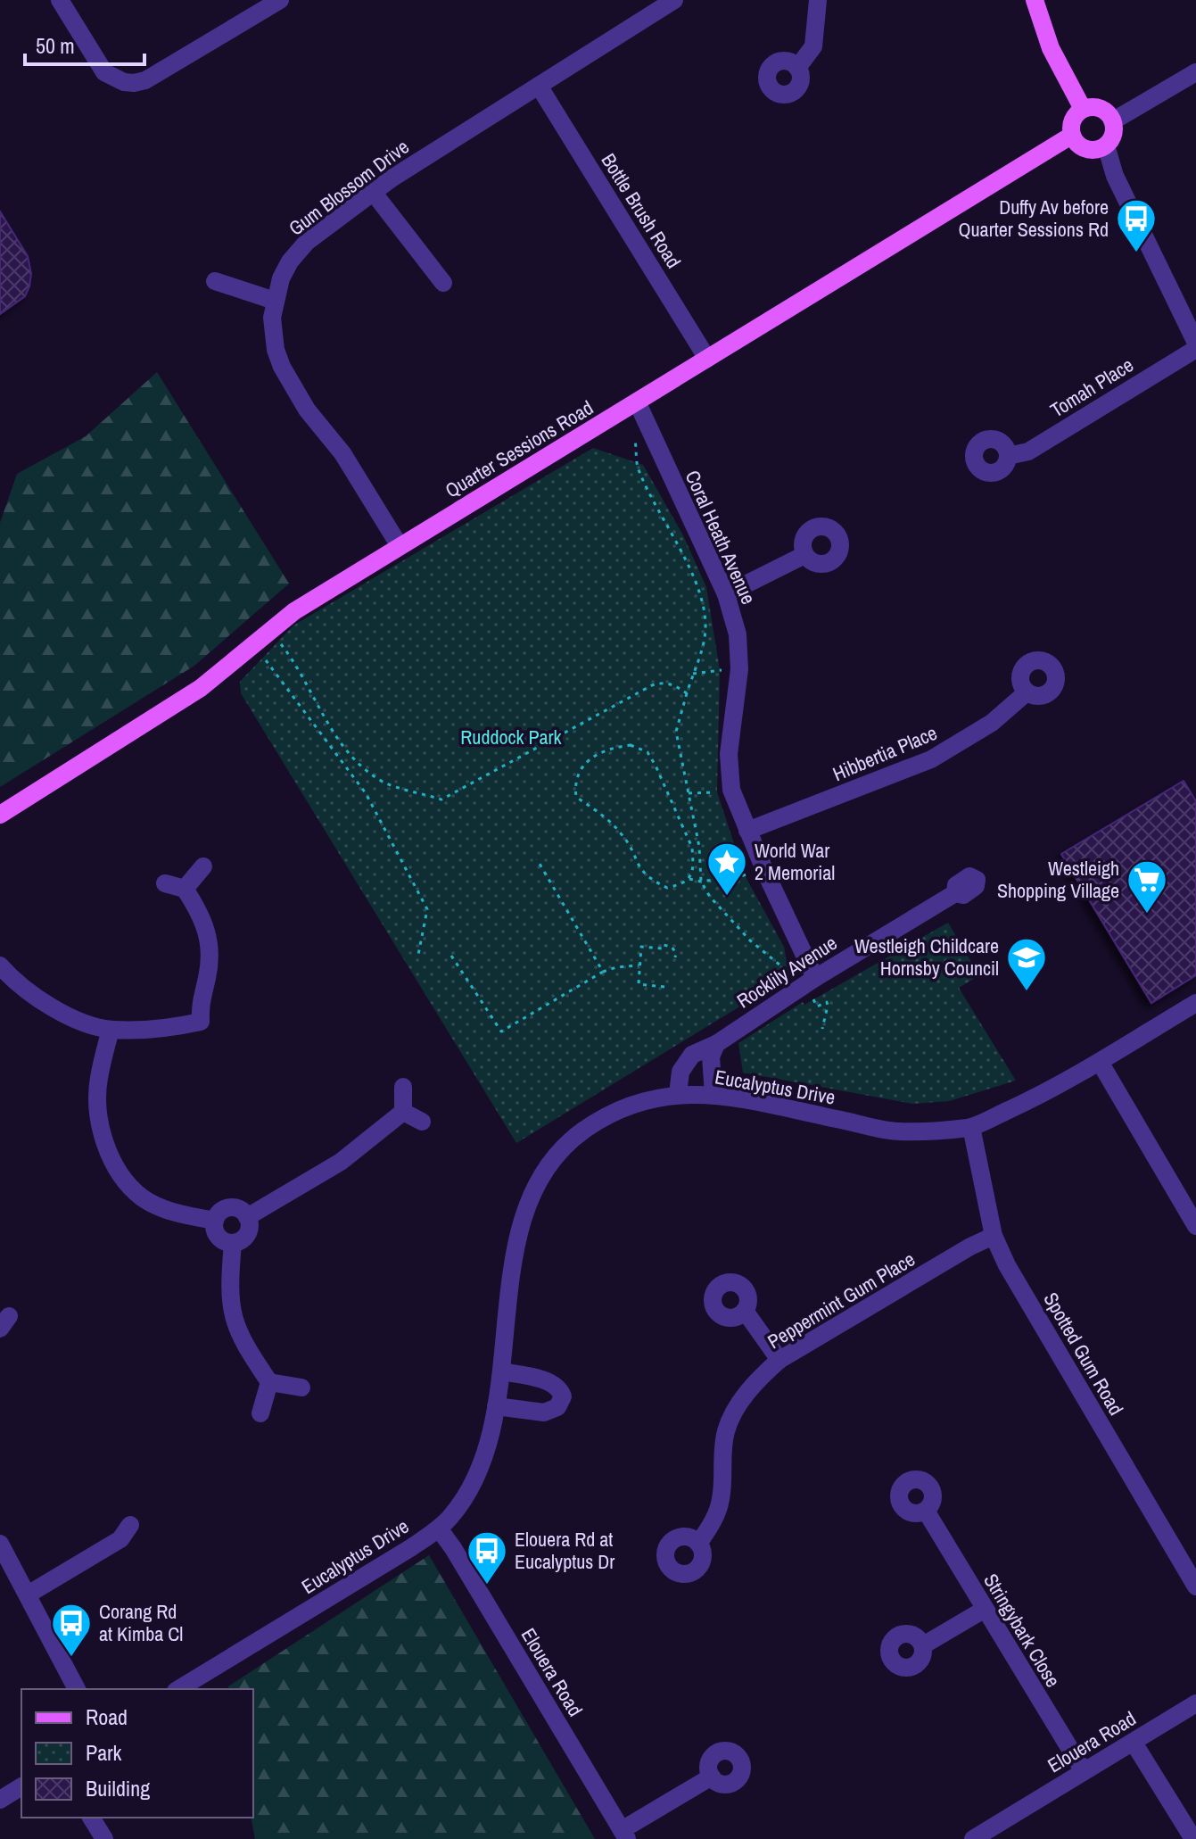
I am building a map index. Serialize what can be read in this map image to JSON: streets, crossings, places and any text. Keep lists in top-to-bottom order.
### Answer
{
  "streets": {
    "main road": ["Quarter Sessions Road"],
    "street": [
      "Gum Blossom Drive",
      "Bottle Brush Road",
      "Tomah Place",
      "Coral Heath Avenue",
      "Hibbertia Place",
      "Rocklily Avenue",
      "Eucalyptus Drive",
      "Peppermint Gum Place",
      "Spotted Gum Road",
      "Stringybark Close",
      "Elouera Road"
    ]
  },
  "crossings": [
    ["Gum Blossom Drive", "Bottle Brush Road"],
    ["Gum Blossom Drive", "Quarter Sessions Road"],
    ["Bottle Brush Road", "Quarter Sessions Road"],
    ["Quarter Sessions Road", "Coral Heath Avenue"],
    ["Coral Heath Avenue", "Hibbertia Place"],
    ["Coral Heath Avenue", "Rocklily Avenue"],
    ["Rocklily Avenue", "Eucalyptus Drive"],
    ["Eucalyptus Drive", "Spotted Gum Road"],
    ["Eucalyptus Drive", "Elouera Road"],
    ["Peppermint Gum Place", "Spotted Gum Road"],
    ["Stringybark Close", "Elouera Road"]
  ],
  "parks": ["Ruddock Park"],
  "places": {
    "bus stop": ["Duffy Av before Quarter Sessions Rd", "Elouera Rd at Eucalyptus Dr", "Corang Rd at Kimba Cl"],
    "place": ["World War 2 Memorial"],
    "supermarket": ["Westleigh Shopping Village"],
    "school or university": ["Westleigh Childcare Hornsby Council"]
  },
  "legend": ["Road", "Park", "Building"],
  "scale_bar": "50 m"
}
